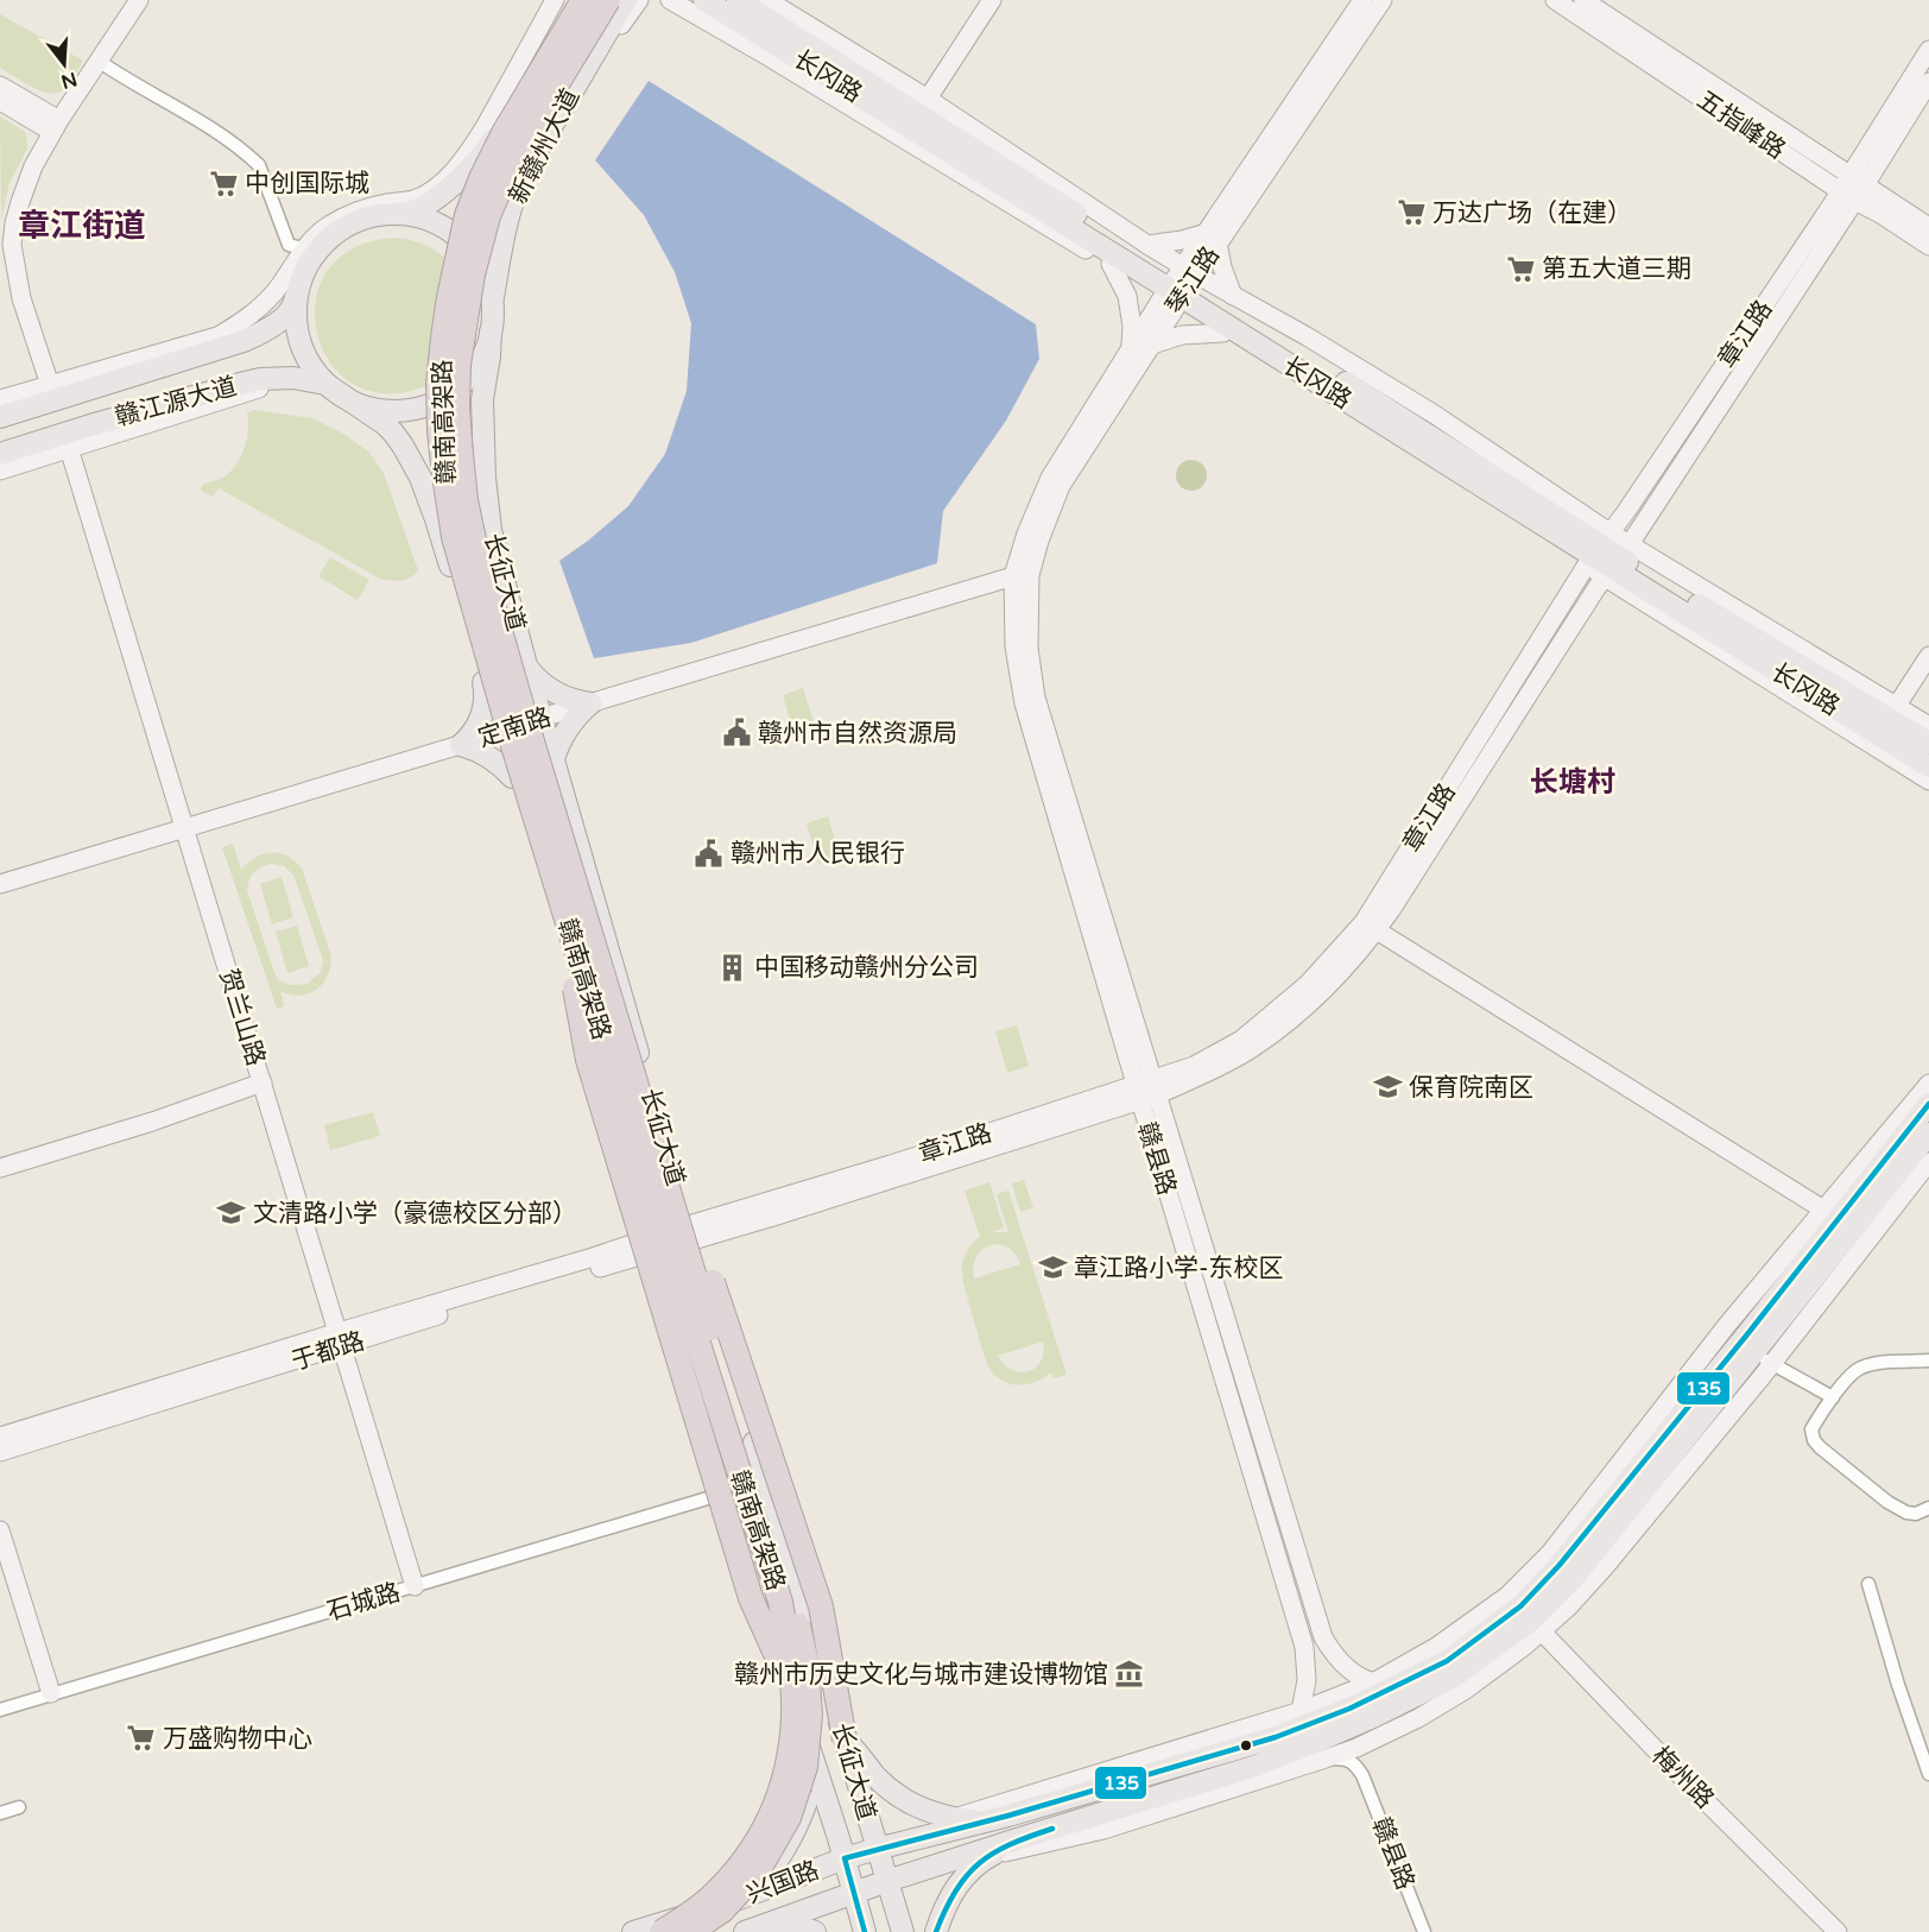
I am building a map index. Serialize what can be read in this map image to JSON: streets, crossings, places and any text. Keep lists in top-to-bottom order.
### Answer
{
  "streets": {
    "highway": ["赣南高架路"],
    "main road": [
      "长冈路",
      "新赣州大道",
      "赣江源大道",
      "长征大道",
      "兴国路"
    ],
    "street": [
      "五指峰路",
      "琴江路",
      "章江路",
      "定南路",
      "贺兰山路",
      "赣县路",
      "于都路",
      "石城路",
      "梅州路"
    ]
  },
  "crossings": [
    ["长冈路", "琴江路"],
    ["长冈路", "章江路"],
    ["五指峰路", "章江路"],
    ["新赣州大道", "赣江源大道"],
    ["新赣州大道", "长征大道"],
    ["琴江路", "定南路"],
    ["琴江路", "赣县路"],
    ["章江路", "长征大道"],
    ["章江路", "赣县路"],
    ["章江路", "于都路"],
    ["赣江源大道", "长征大道"],
    ["长征大道", "定南路"],
    ["长征大道", "于都路"],
    ["长征大道", "石城路"],
    ["长征大道", "兴国路"],
    ["定南路", "贺兰山路"],
    ["定南路", "赣县路"],
    ["贺兰山路", "于都路"],
    ["贺兰山路", "石城路"],
    ["赣县路", "兴国路"],
    ["梅州路", "兴国路"]
  ],
  "districts": ["章江街道", "长塘村"],
  "places": {
    "supermarket": [
      "中创国际城",
      "万达广场（在建）",
      "第五大道三期",
      "万盛购物中心"
    ],
    "public building": ["赣州市自然资源局", "赣州市人民银行"],
    "building": ["中国移动赣州分公司"],
    "school or university": ["保育院南区", "文清路小学（豪德校区分部）", "章江路小学-东校区"],
    "museum": ["赣州市历史文化与城市建设博物馆"]
  },
  "lines": ["transit line 135"],
  "north": "bottom"
}
